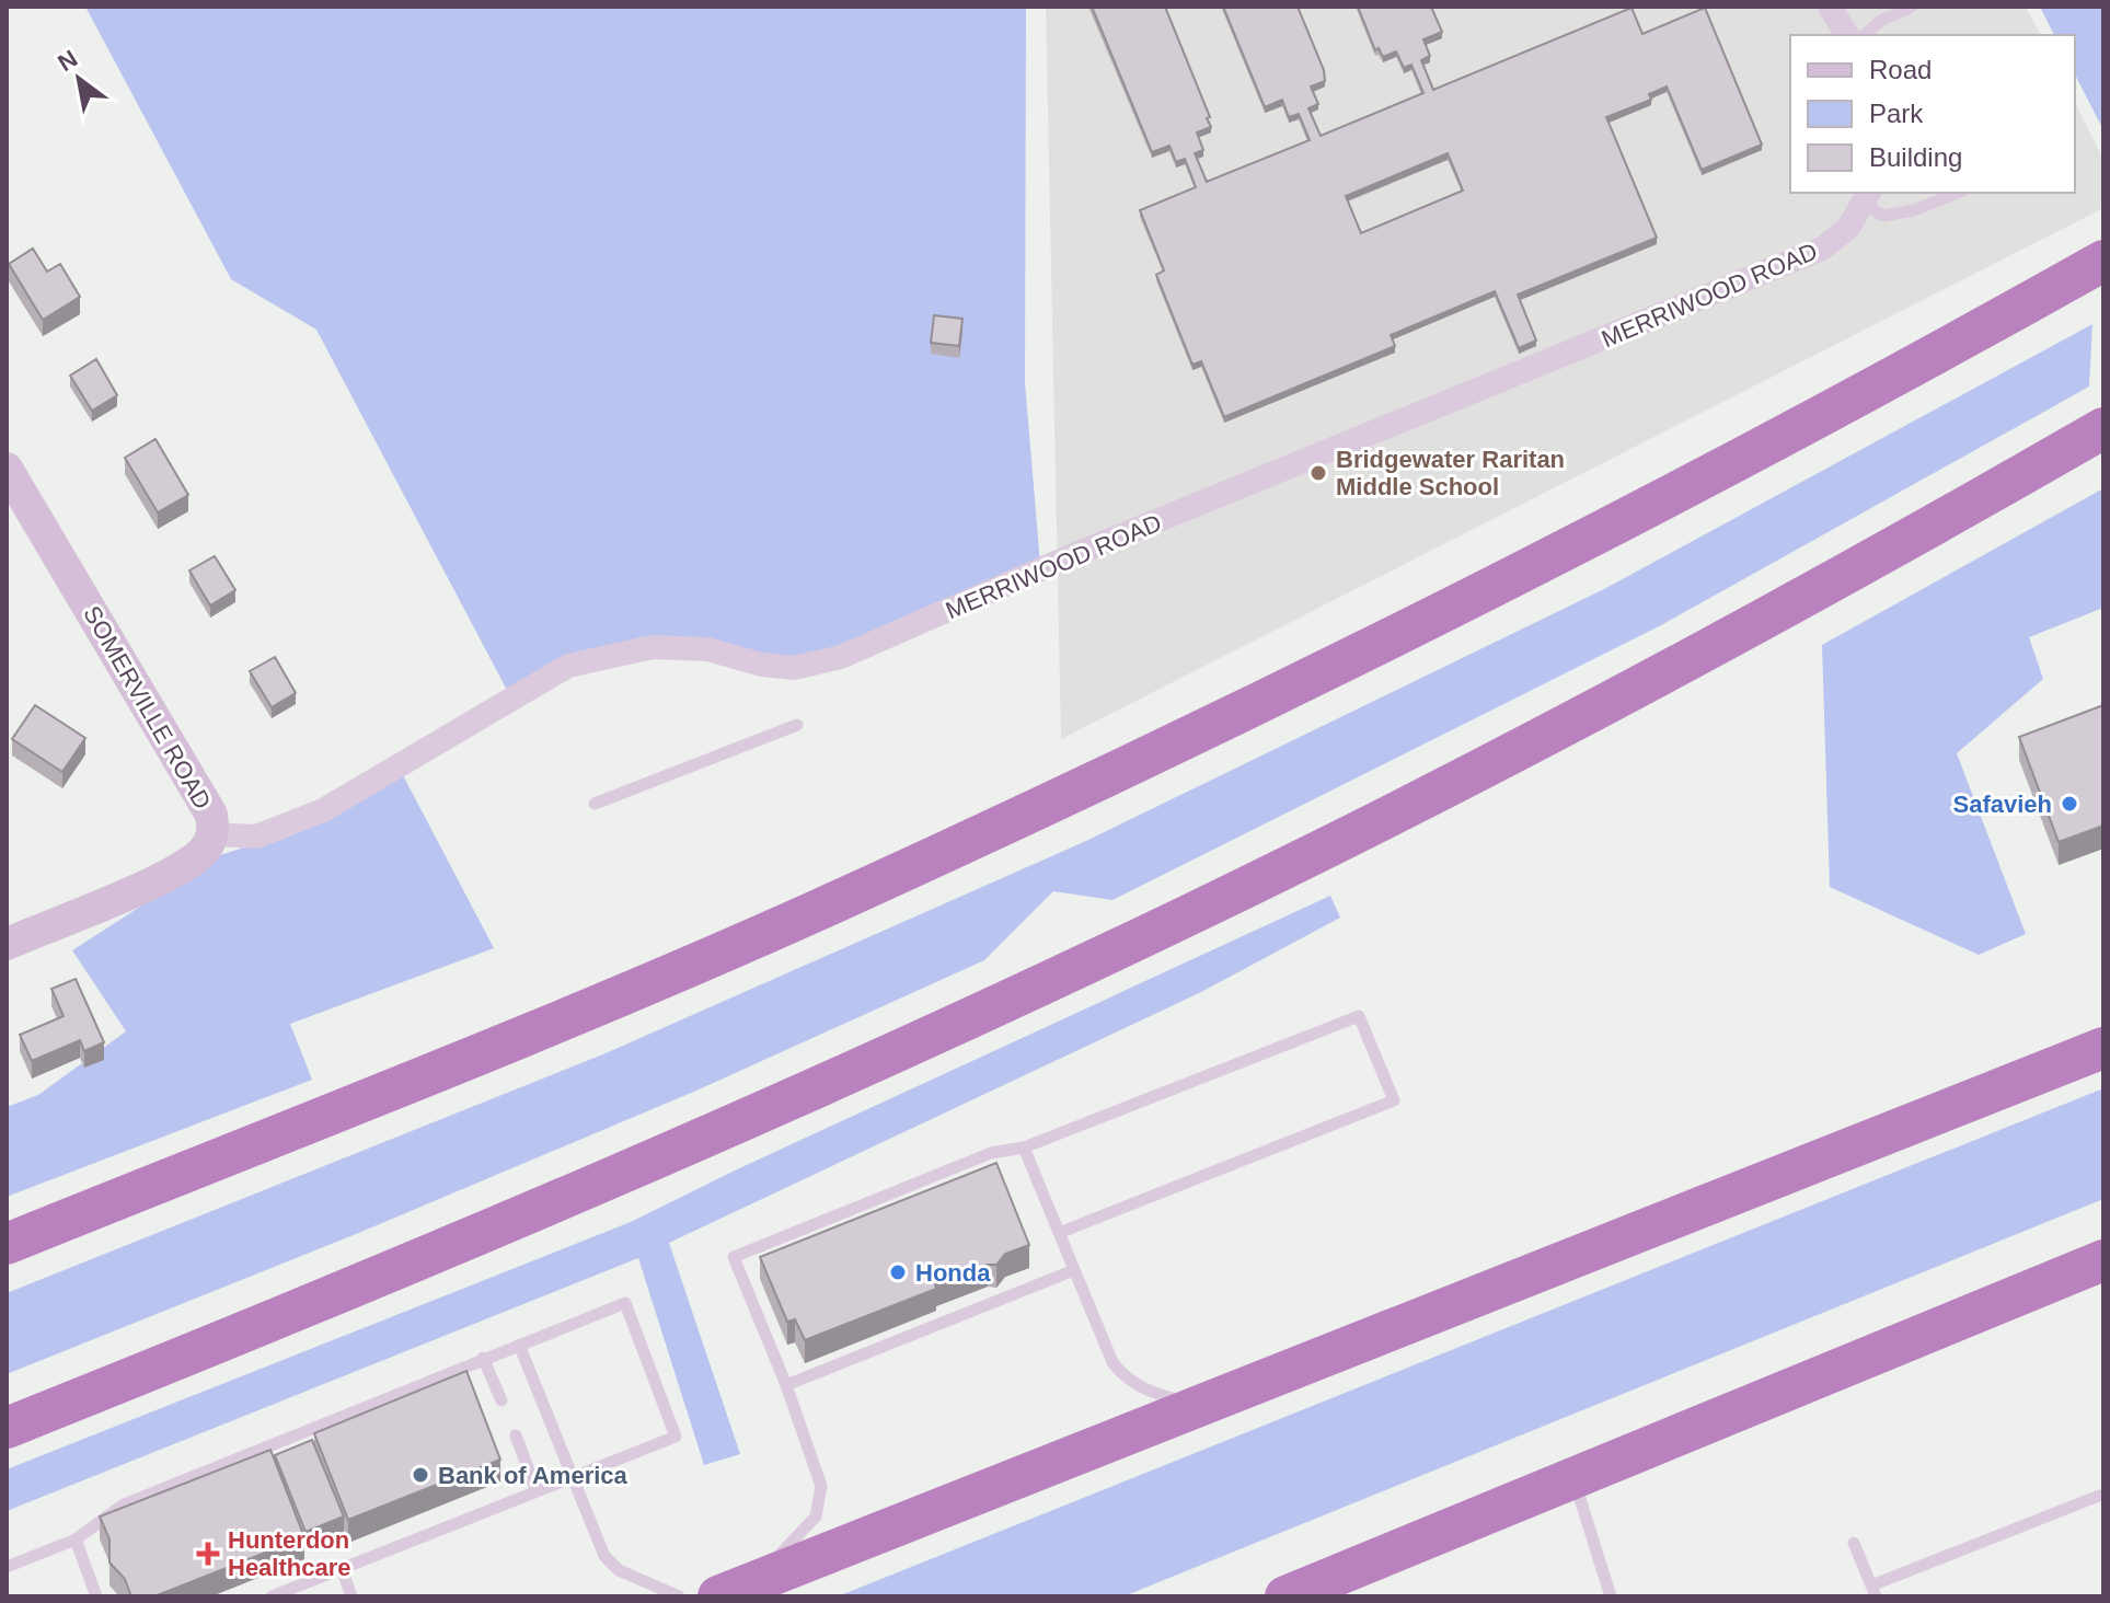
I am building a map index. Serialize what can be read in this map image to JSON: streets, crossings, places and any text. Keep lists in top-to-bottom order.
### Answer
{
  "streets": {
    "street": ["MERRIWOOD ROAD", "SOMERVILLE ROAD"]
  },
  "crossings": [
    ["MERRIWOOD ROAD", "SOMERVILLE ROAD"]
  ],
  "places": {
    "other": [
      "Bridgewater Raritan Middle School",
      "Safavieh",
      "Honda",
      "Bank of America"
    ],
    "health": ["Hunterdon Healthcare"]
  },
  "legend": ["Road", "Park", "Building"],
  "north": "top left"
}
